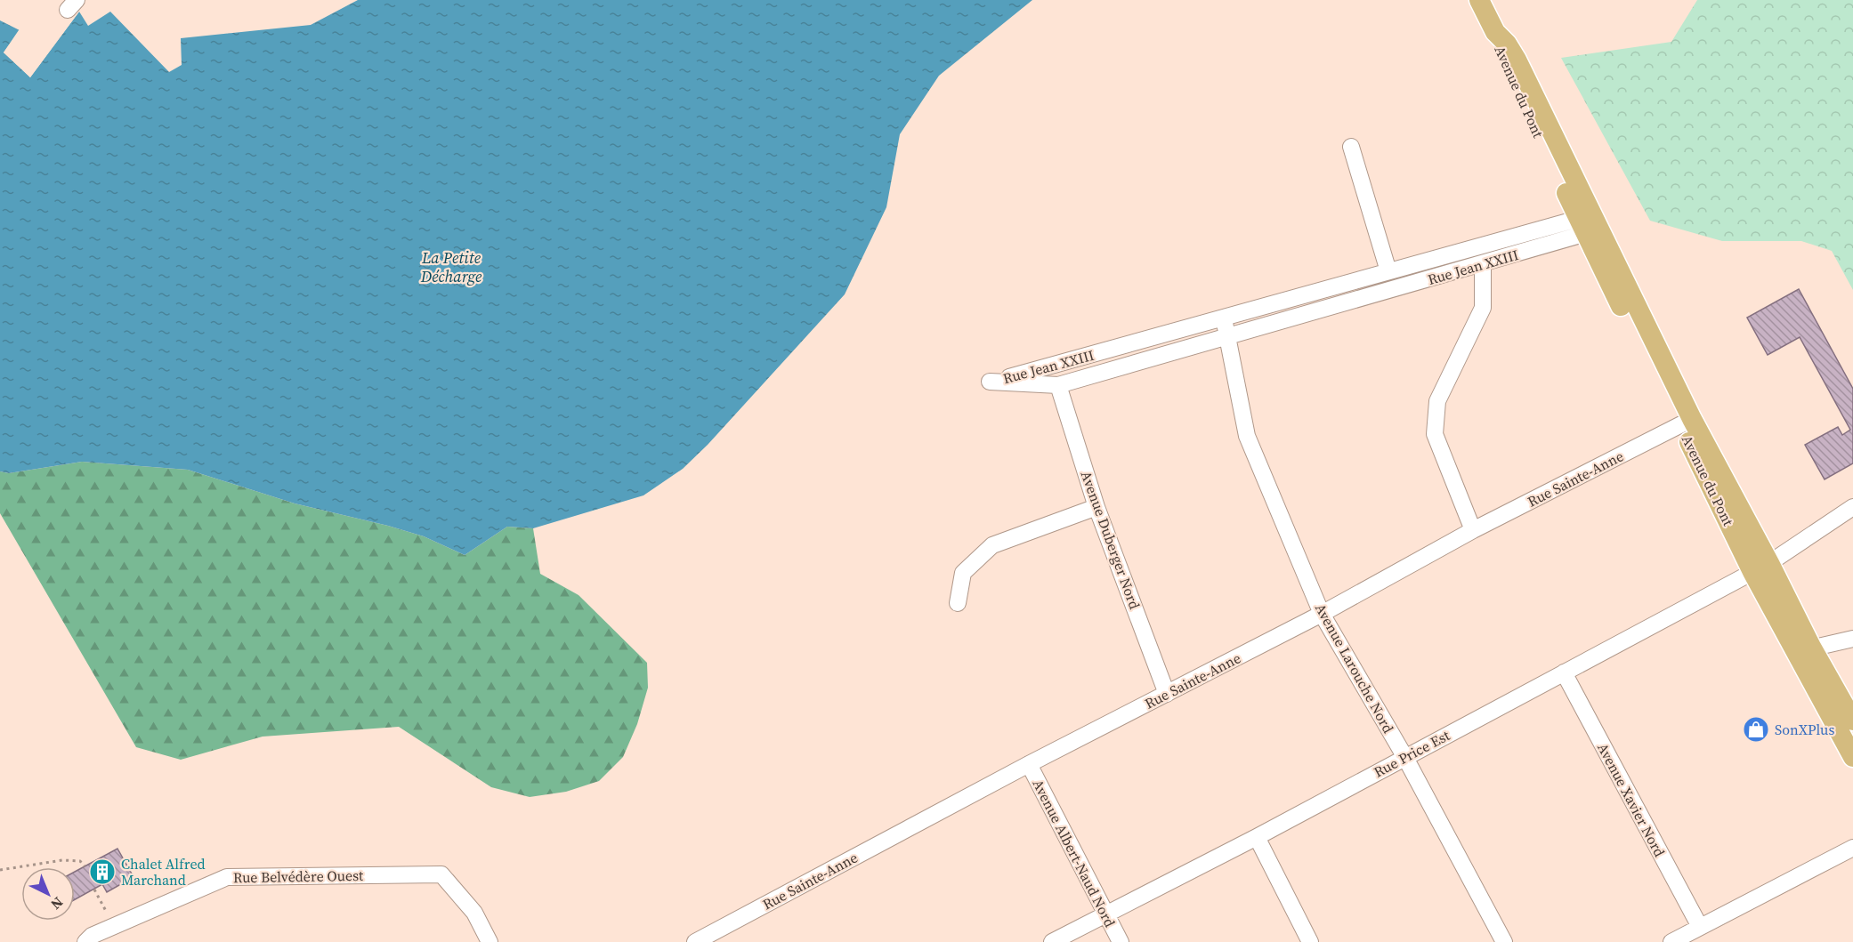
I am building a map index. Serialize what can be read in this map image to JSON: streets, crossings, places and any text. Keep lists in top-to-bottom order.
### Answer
{
  "streets": {
    "main road": ["Avenue du Pont"],
    "street": [
      "Rue Jean XXIII",
      "Rue Sainte-Anne",
      "Avenue Duberger Nord",
      "Avenue Larouche Nord",
      "Rue Price Est",
      "Avenue Xavier Nord",
      "Avenue Albert-Naud Nord",
      "Rue Belvédère Ouest"
    ]
  },
  "crossings": [
    ["Avenue du Pont", "Rue Jean XXIII"],
    ["Avenue du Pont", "Rue Sainte-Anne"],
    ["Avenue du Pont", "Rue Price Est"],
    ["Rue Jean XXIII", "Avenue Duberger Nord"],
    ["Rue Jean XXIII", "Avenue Larouche Nord"],
    ["Rue Sainte-Anne", "Avenue Duberger Nord"],
    ["Rue Sainte-Anne", "Avenue Larouche Nord"],
    ["Rue Sainte-Anne", "Avenue Albert-Naud Nord"],
    ["Avenue Larouche Nord", "Rue Price Est"],
    ["Rue Price Est", "Avenue Xavier Nord"],
    ["Rue Price Est", "Avenue Albert-Naud Nord"]
  ],
  "water": ["La Petite Décharge"],
  "places": {
    "shop": ["SonXPlus"],
    "building": ["Chalet Alfred Marchand"]
  },
  "north": "bottom right"
}
